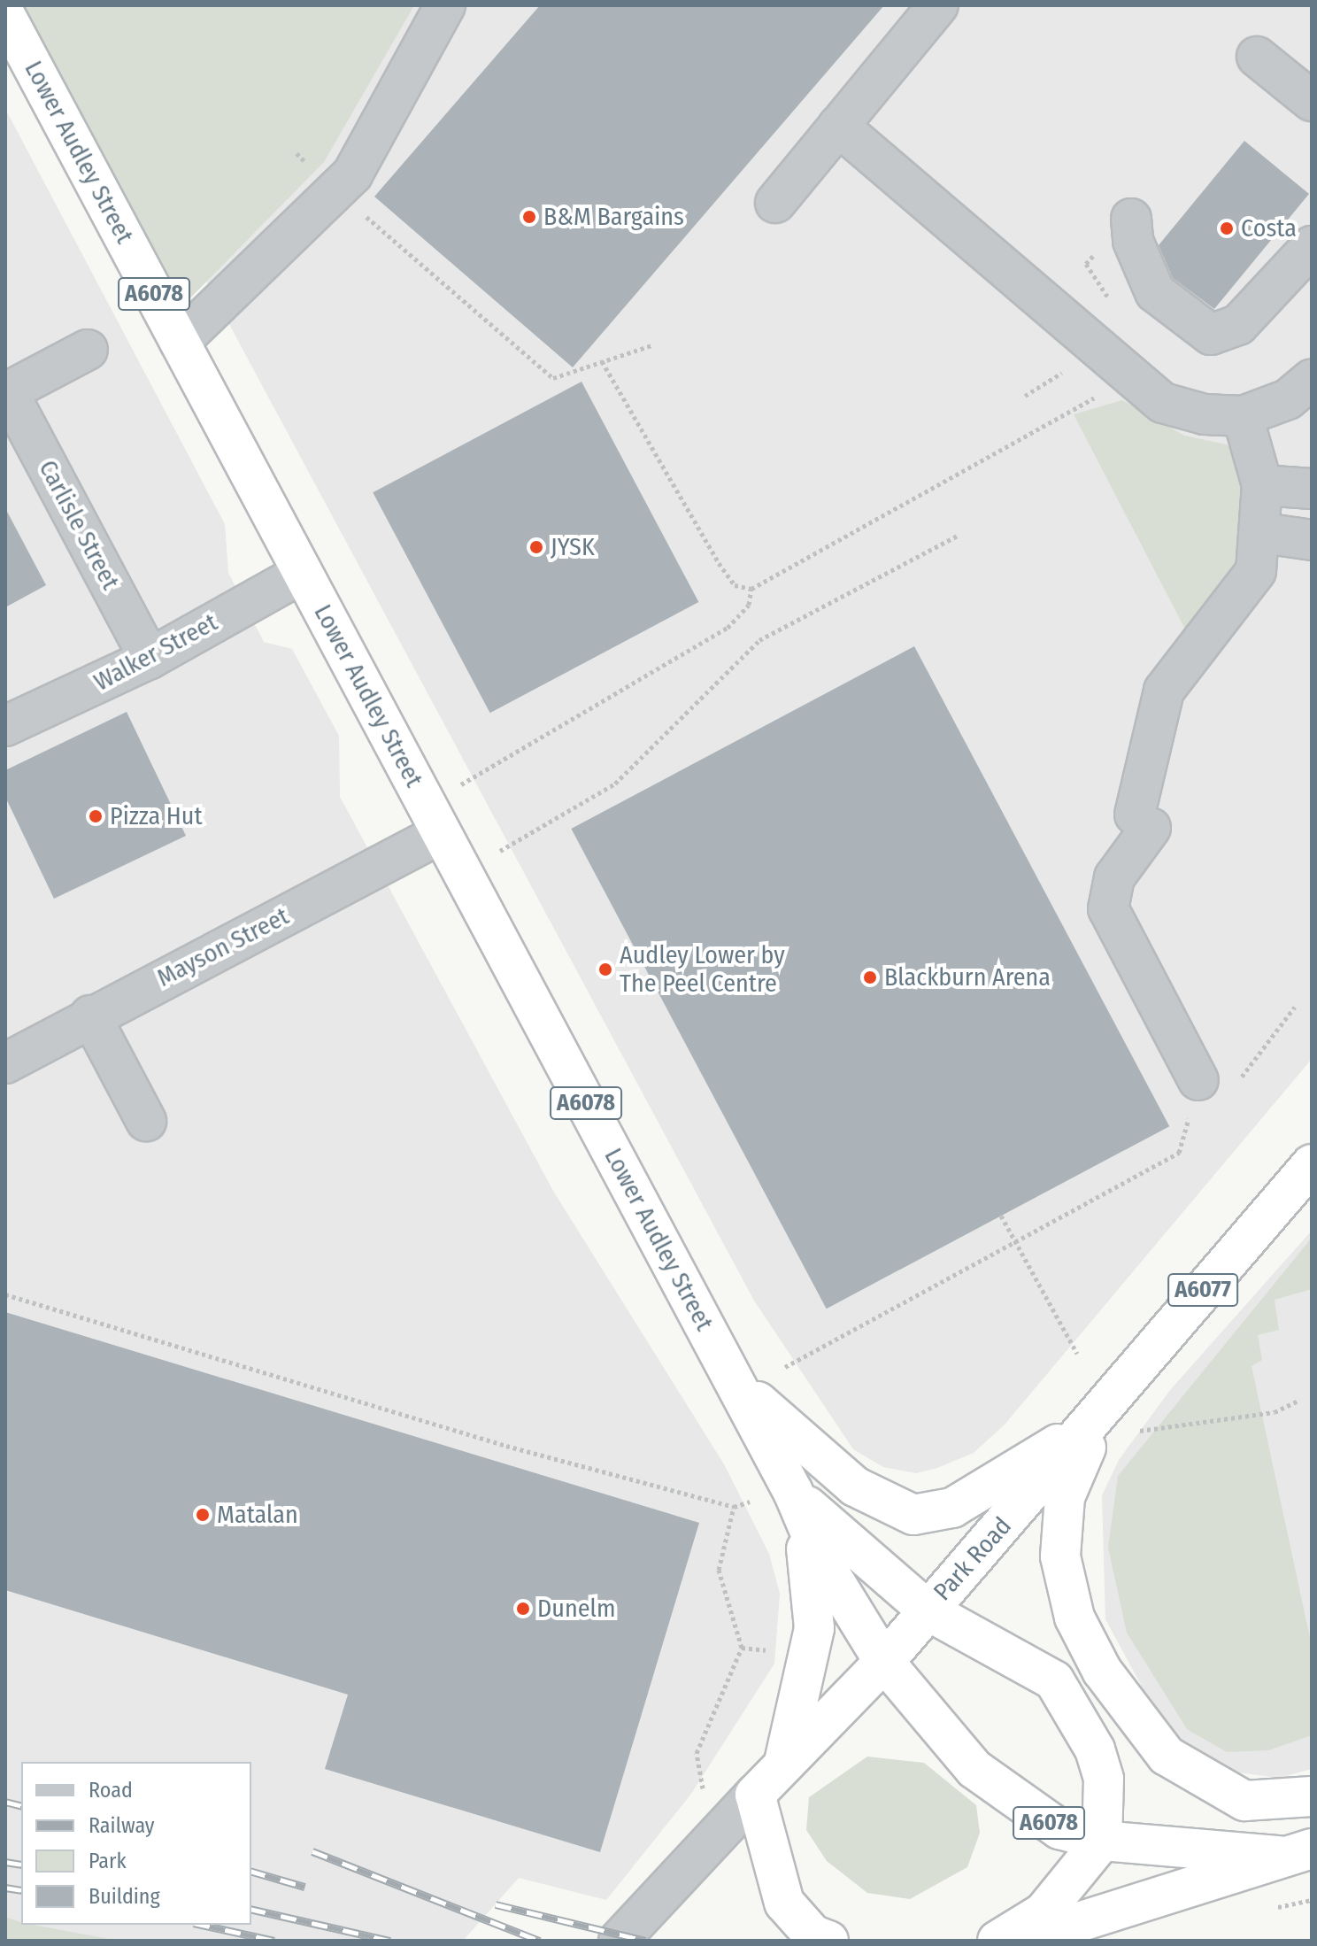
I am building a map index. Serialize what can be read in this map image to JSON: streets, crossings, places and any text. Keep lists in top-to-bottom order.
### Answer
{
  "streets": {
    "highway": [
      "Lower Audley Street",
      "A6078",
      "A6077",
      "Park Road"
    ],
    "street": ["Carlisle Street", "Walker Street", "Mayson Street"]
  },
  "crossings": [
    ["Lower Audley Street", "A6078"],
    ["Lower Audley Street", "Walker Street"],
    ["Lower Audley Street", "Mayson Street"],
    ["Lower Audley Street", "Park Road"],
    ["A6078", "Park Road"],
    ["Carlisle Street", "Walker Street"]
  ],
  "places": [
    "B&M Bargains",
    "Costa",
    "JYSK",
    "Pizza Hut",
    "Audley Lower by The Peel Centre",
    "Blackburn Arena",
    "Matalan",
    "Dunelm"
  ],
  "legend": [
    "Road",
    "Railway",
    "Park",
    "Building"
  ]
}
